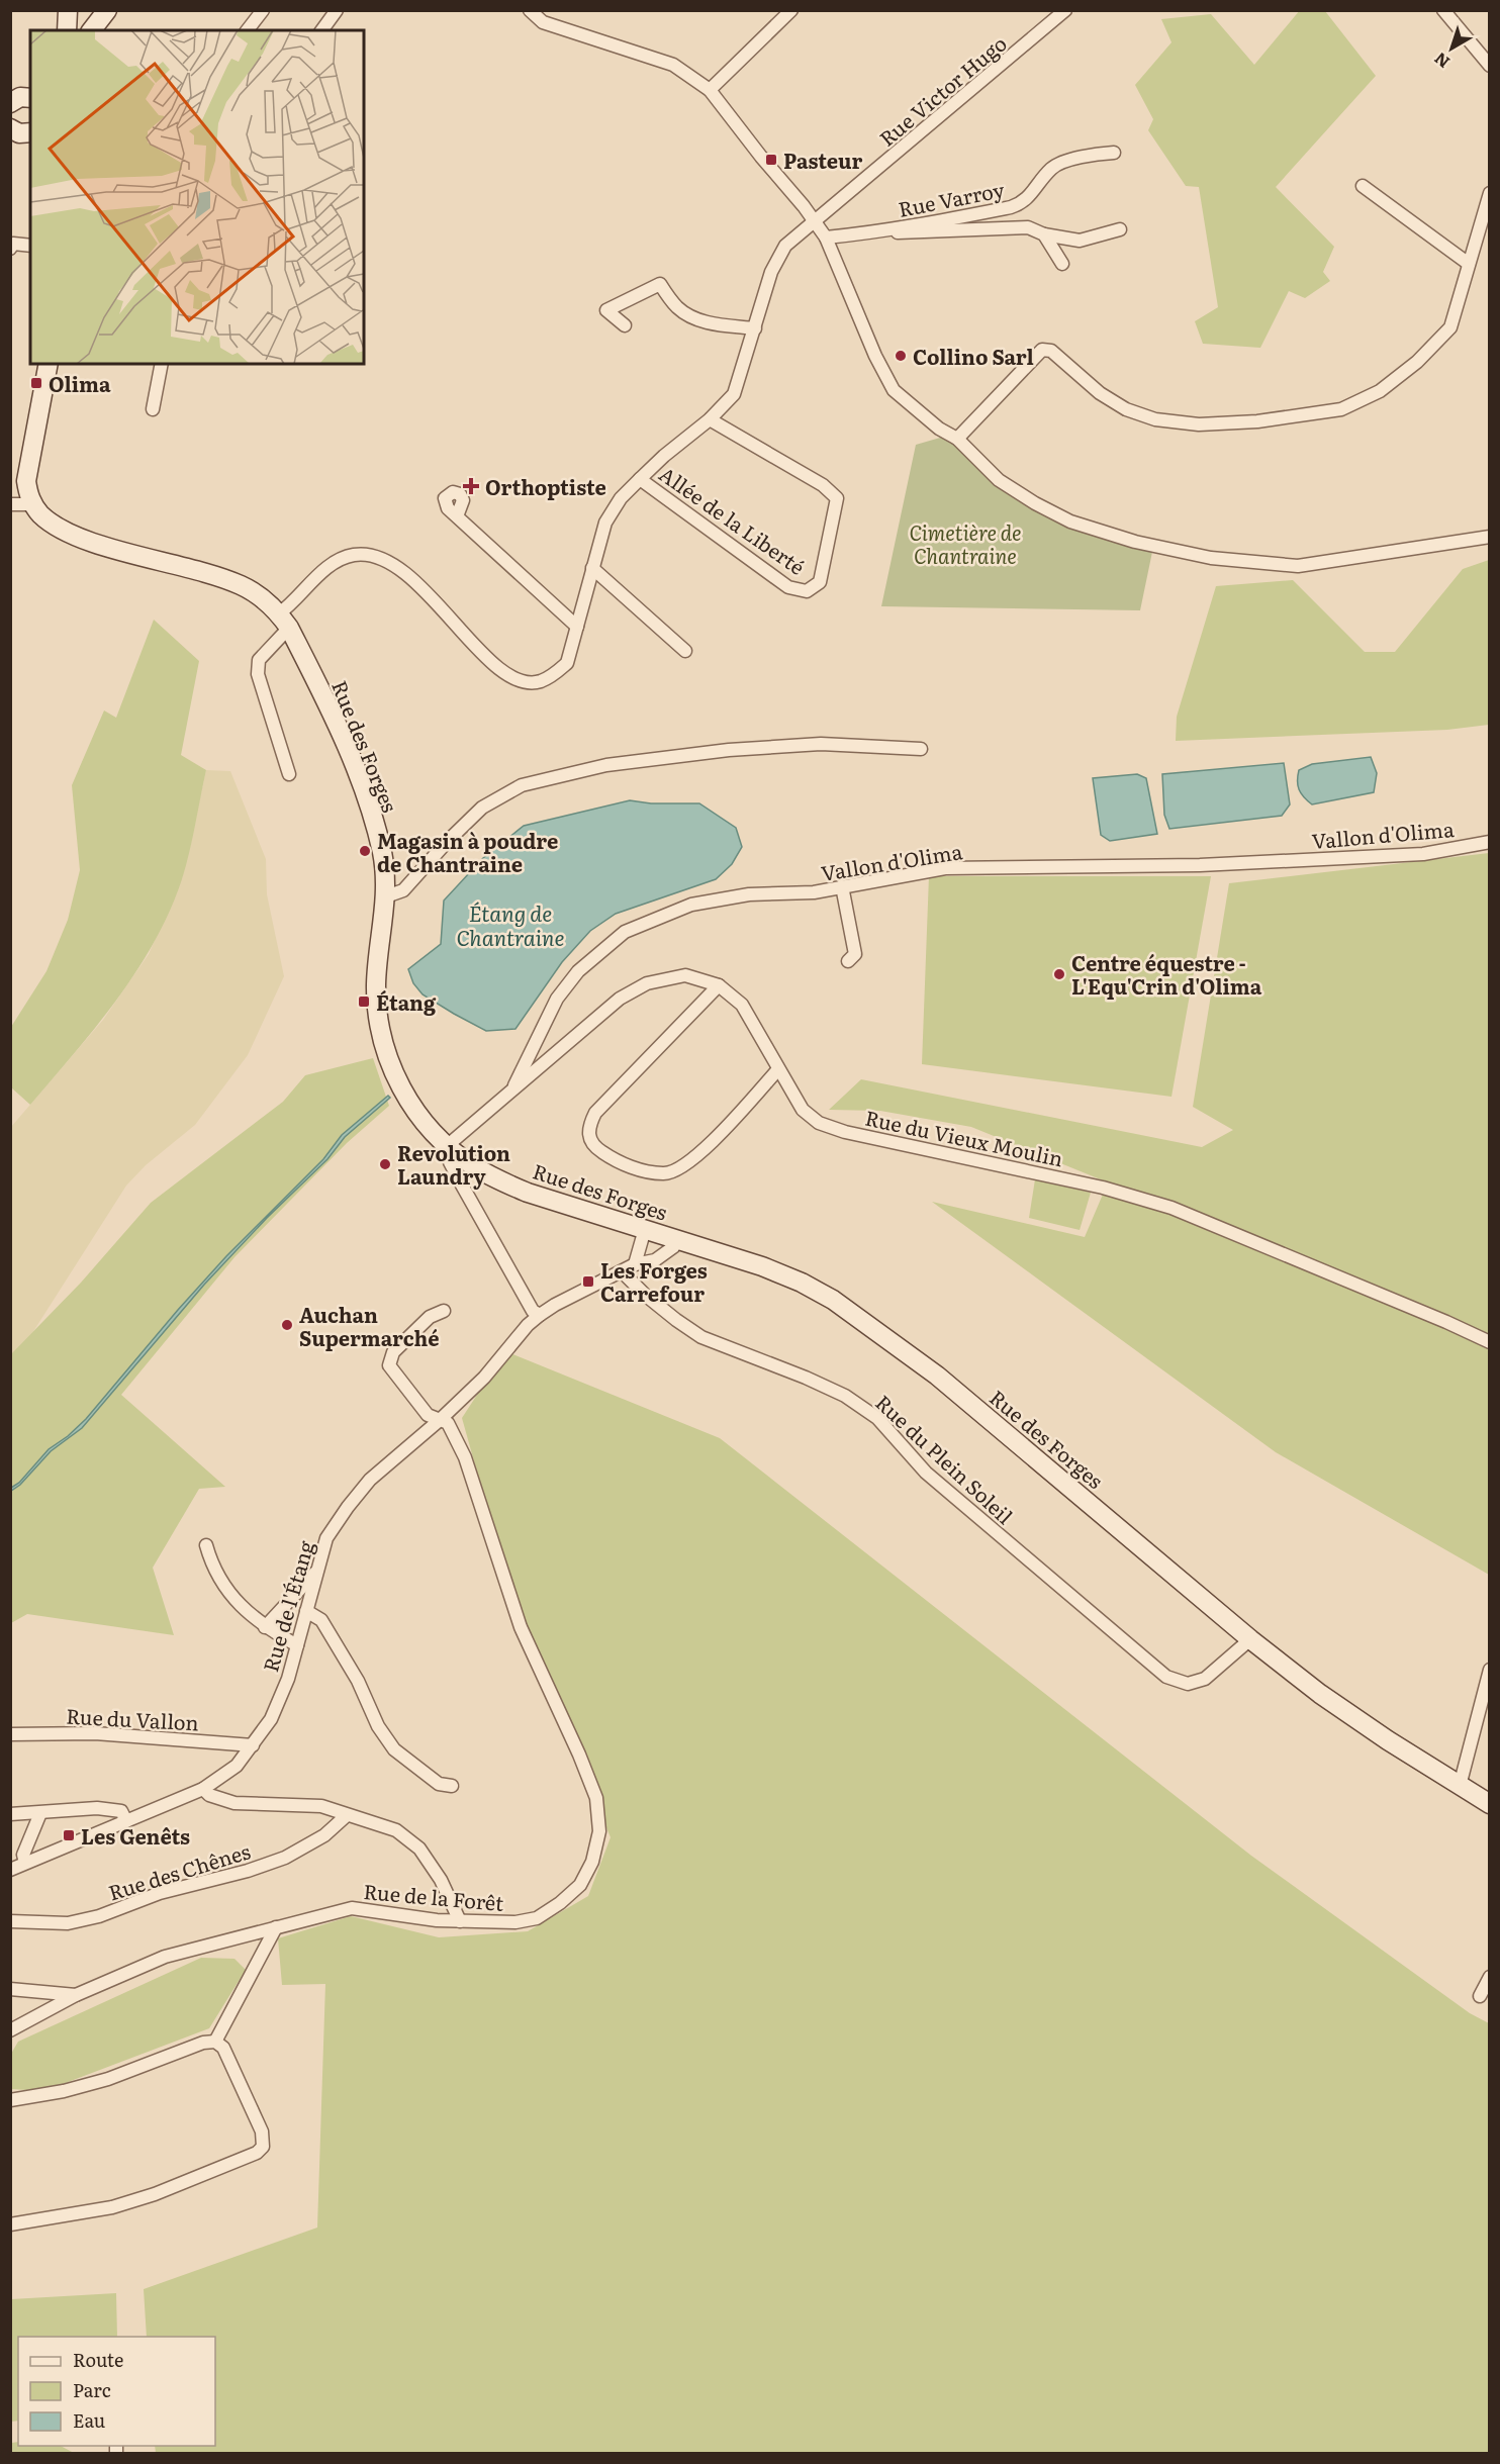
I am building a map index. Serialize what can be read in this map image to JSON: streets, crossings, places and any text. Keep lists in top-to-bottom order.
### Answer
{
  "streets": {
    "main road": ["Rue des Forges"],
    "street": [
      "Rue Victor Hugo",
      "Rue Varroy",
      "Allée de la Liberté",
      "Vallon d'Olima",
      "Rue du Vieux Moulin",
      "Rue du Plein Soleil",
      "Rue de l'Étang",
      "Rue du Vallon",
      "Rue des Chênes",
      "Rue de la Forêt"
    ]
  },
  "crossings": [
    ["Rue Victor Hugo", "Allée de la Liberté"],
    ["Rue Victor Hugo", "Rue des Forges"],
    ["Rue des Forges", "Vallon d'Olima"],
    ["Rue des Forges", "Rue du Plein Soleil"],
    ["Rue des Forges", "Rue de l'Étang"],
    ["Vallon d'Olima", "Rue du Vieux Moulin"],
    ["Rue du Plein Soleil", "Rue de l'Étang"],
    ["Rue de l'Étang", "Rue du Vallon"],
    ["Rue de l'Étang", "Rue de la Forêt"]
  ],
  "water": ["Étang de Chantraine"],
  "parks": ["Cimetière de Chantraine"],
  "places": {
    "transit": [
      "Pasteur",
      "Olima",
      "Étang",
      "Les Forges Carrefour",
      "Les Genêts"
    ],
    "other": [
      "Collino Sarl",
      "Magasin à poudre de Chantraine",
      "Centre équestre - L'Equ'Crin d'Olima",
      "Revolution Laundry",
      "Auchan Supermarché"
    ],
    "health": ["Orthoptiste"]
  },
  "legend": ["Route", "Parc", "Eau"],
  "north": "bottom left"
}
